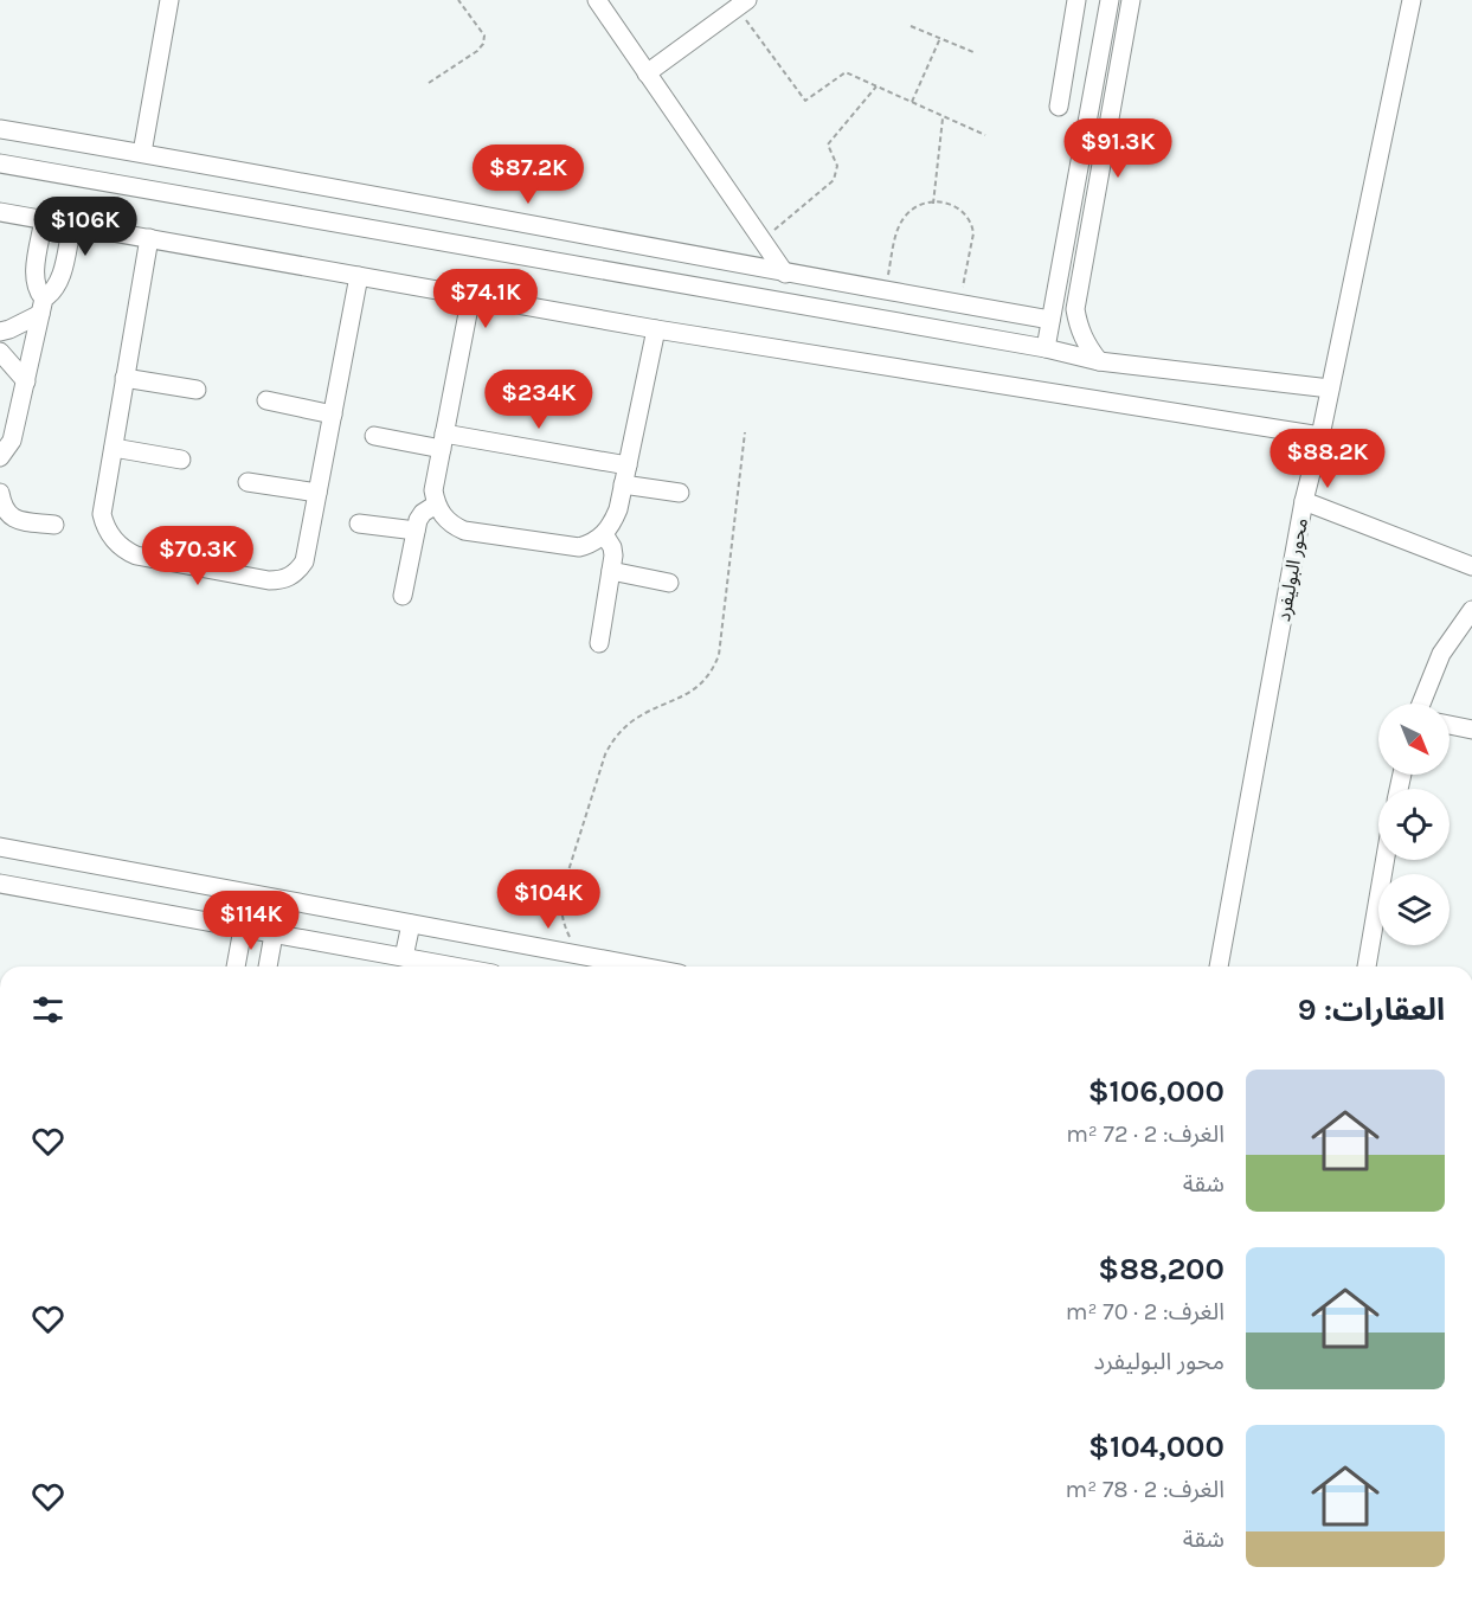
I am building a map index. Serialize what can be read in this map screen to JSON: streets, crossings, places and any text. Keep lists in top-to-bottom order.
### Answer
{
  "streets": {
    "street": ["محور البوليفرد"]
  },
  "north": "bottom right",
  "page": {
    "price": [
      "$91.3K",
      "$87.2K",
      "$106K",
      "$74.1K",
      "$234K",
      "$88.2K",
      "$70.3K",
      "$104K",
      "$114K"
    ],
    "heading": "العقارات: 9",
    "list": [
      {
        "name": "$106,000",
        "note": "الغرف: 2 · 72 m² · شقة"
      },
      {
        "name": "$88,200",
        "note": "الغرف: 2 · 70 m² · محور البوليفرد"
      },
      {
        "name": "$104,000",
        "note": "الغرف: 2 · 78 m² · شقة"
      }
    ]
  }
}
